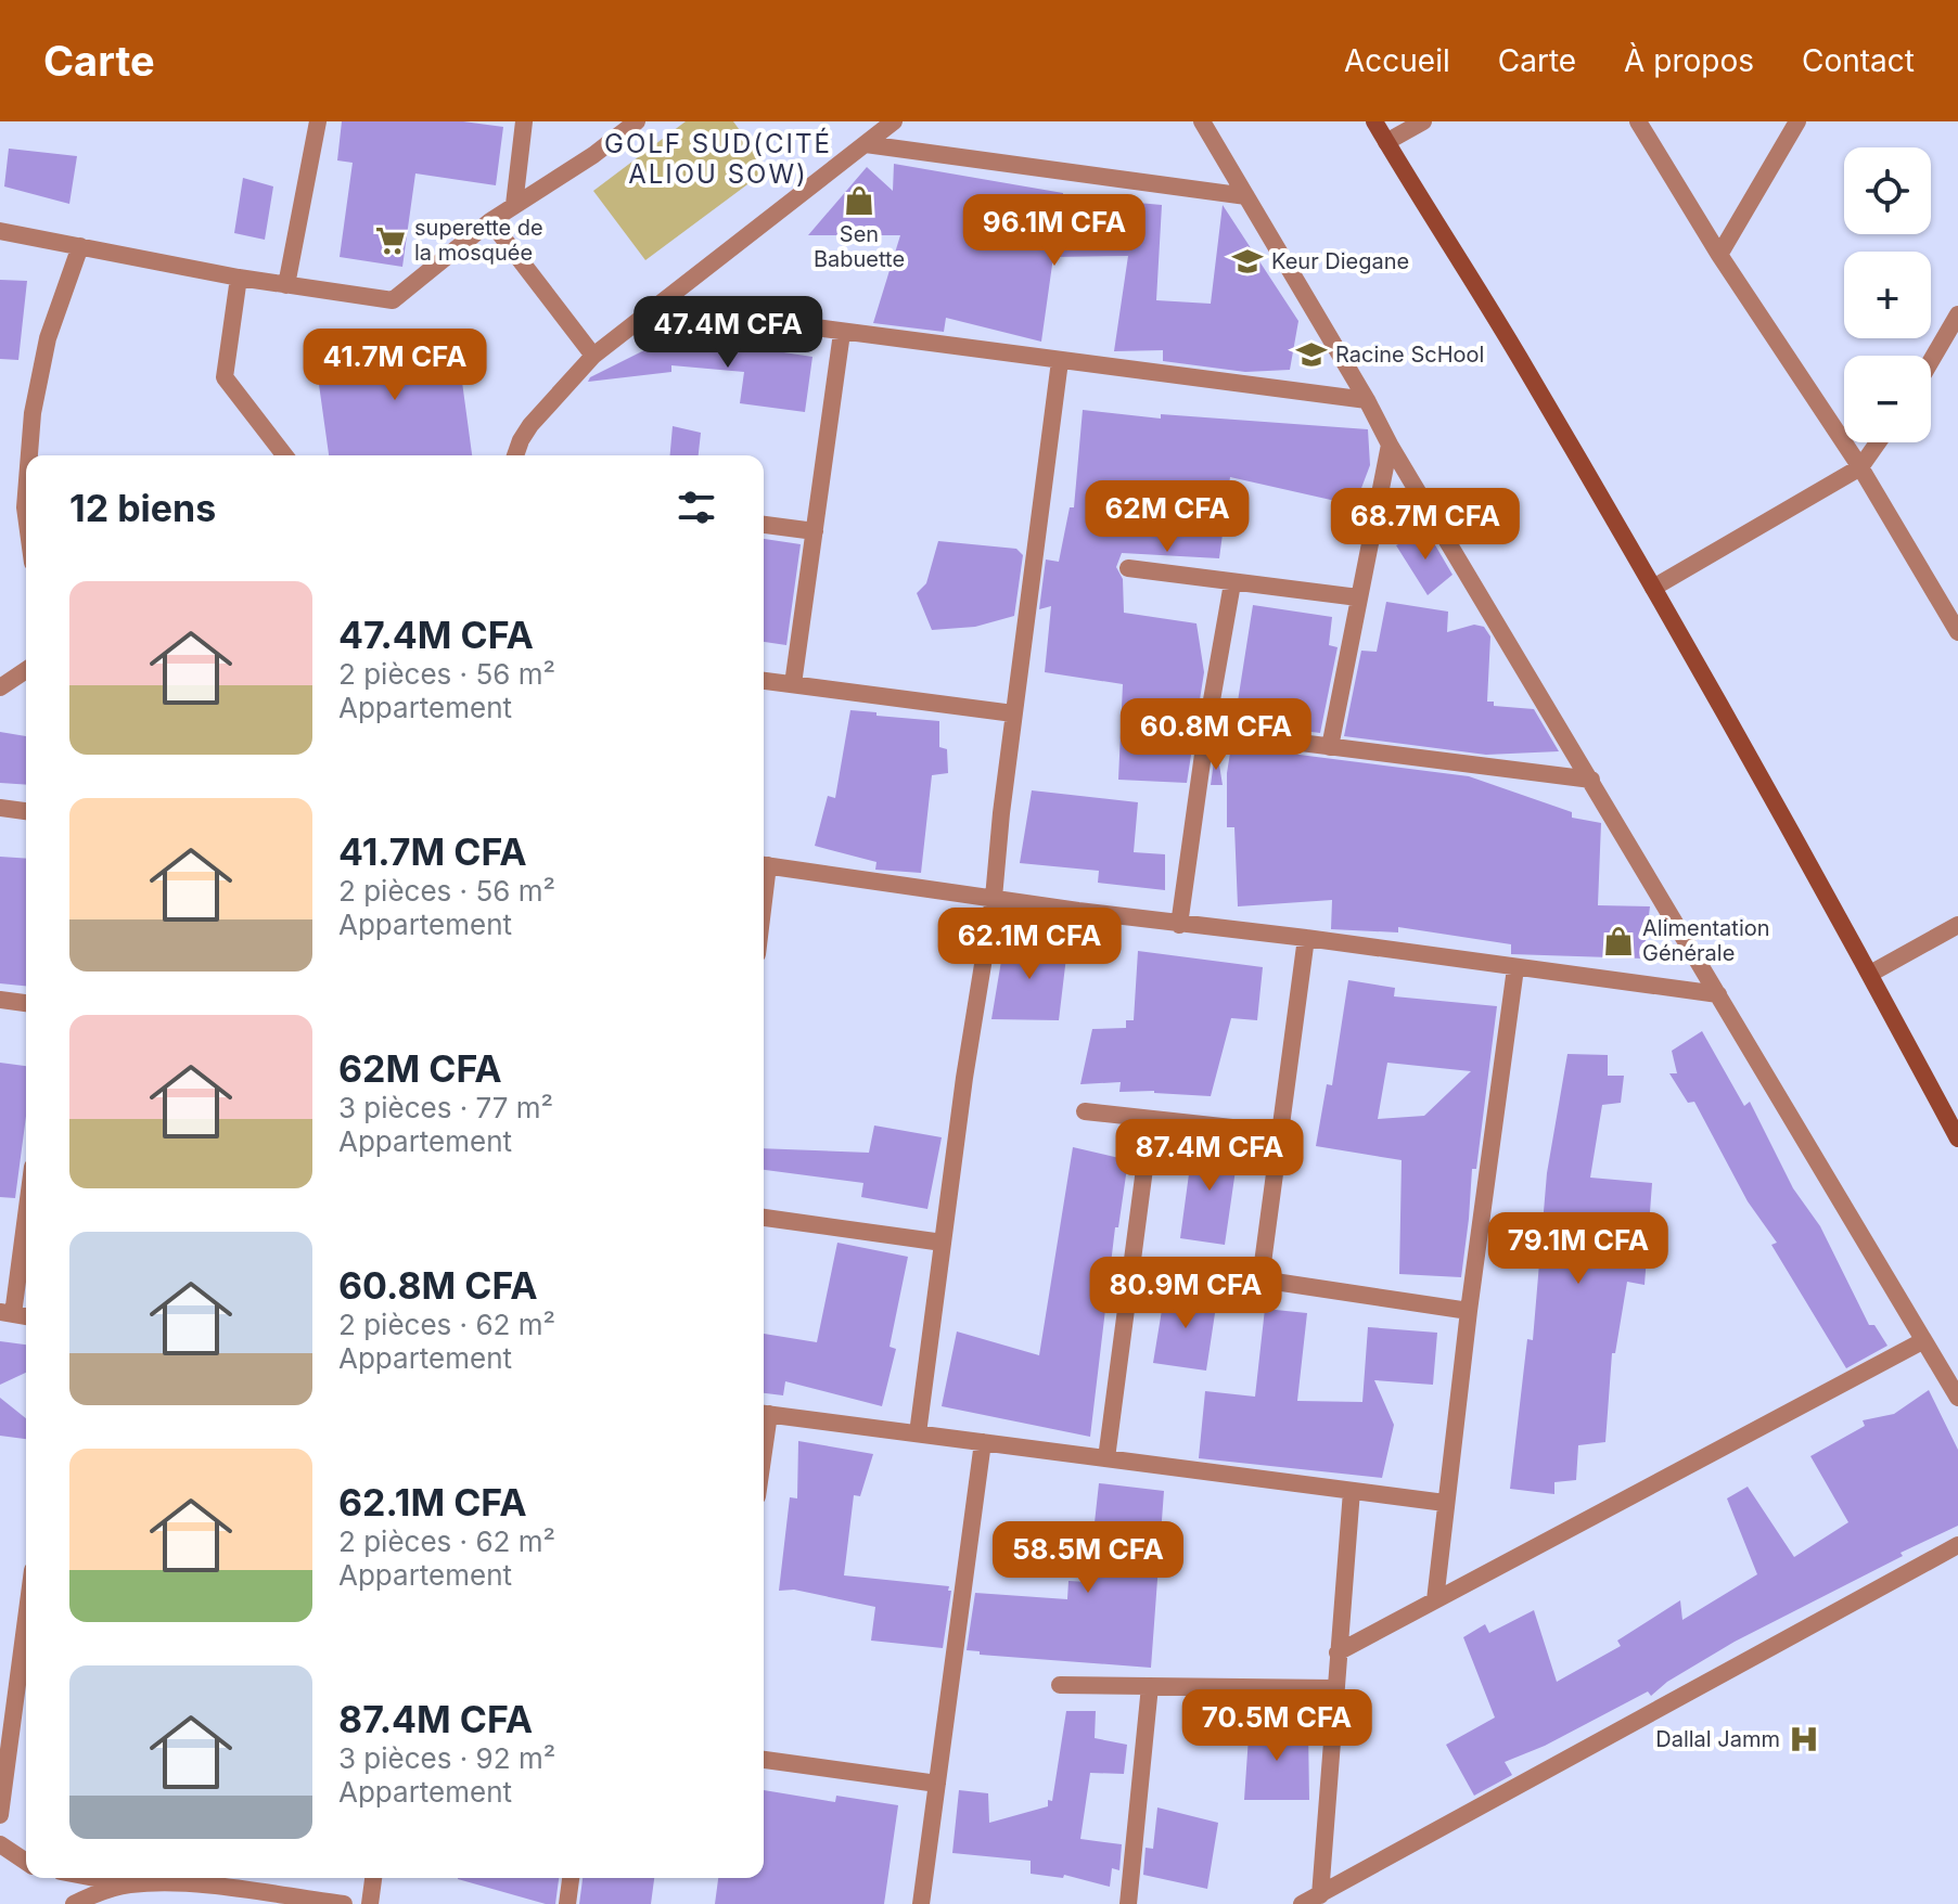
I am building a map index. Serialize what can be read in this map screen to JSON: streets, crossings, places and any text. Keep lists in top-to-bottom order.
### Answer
{
  "districts": ["GOLF SUD(CITÉ ALIOU SOW)"],
  "places": {
    "shop": ["Sen Babuette", "Alimentation Générale"],
    "supermarket": ["superette de la mosquée"],
    "school or university": ["Keur Diegane", "Racine ScHool"],
    "hospital": ["Dallal Jamm"]
  },
  "page": {
    "header": "Carte",
    "nav": [
      "Accueil",
      "Carte",
      "À propos",
      "Contact"
    ],
    "map_buttons": ["+", "−"],
    "price": [
      "96.1M CFA",
      "47.4M CFA",
      "41.7M CFA",
      "62M CFA",
      "68.7M CFA",
      "60.8M CFA",
      "62.1M CFA",
      "87.4M CFA",
      "79.1M CFA",
      "80.9M CFA",
      "58.5M CFA",
      "70.5M CFA"
    ],
    "heading": "12 biens",
    "list": [
      {
        "name": "47.4M CFA",
        "note": "2 pièces · 56 m² · Appartement"
      },
      {
        "name": "41.7M CFA",
        "note": "2 pièces · 56 m² · Appartement"
      },
      {
        "name": "62M CFA",
        "note": "3 pièces · 77 m² · Appartement"
      },
      {
        "name": "60.8M CFA",
        "note": "2 pièces · 62 m² · Appartement"
      },
      {
        "name": "62.1M CFA",
        "note": "2 pièces · 62 m² · Appartement"
      },
      {
        "name": "87.4M CFA",
        "note": "3 pièces · 92 m² · Appartement"
      }
    ]
  }
}
